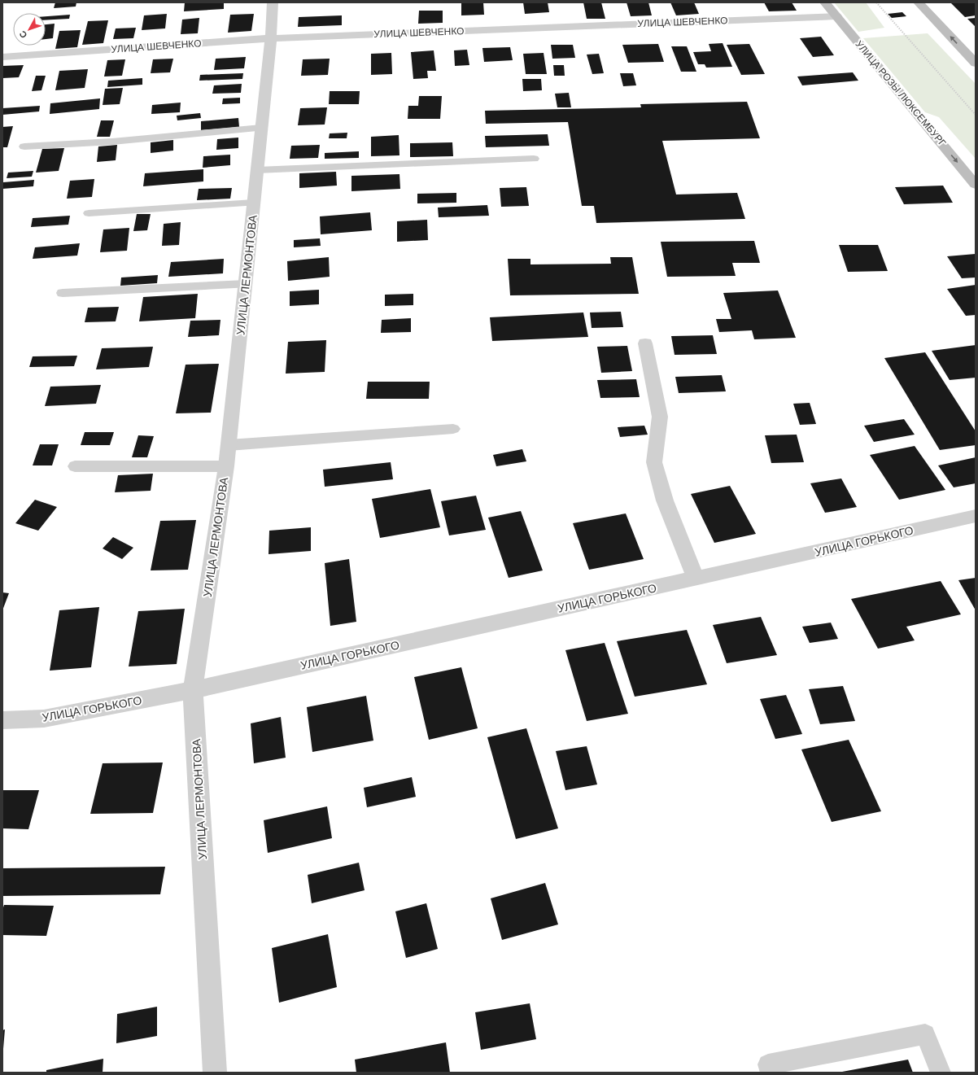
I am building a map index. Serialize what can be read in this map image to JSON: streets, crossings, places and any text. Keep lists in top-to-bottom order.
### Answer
{
  "streets": {
    "main road": ["УЛИЦА РОЗЫ ЛЮКСЕМБУРГ"],
    "street": ["УЛИЦА ШЕВЧЕНКО", "УЛИЦА ЛЕРМОНТОВА", "УЛИЦА ГОРЬКОГО"]
  },
  "crossings": [
    ["УЛИЦА ШЕВЧЕНКО", "УЛИЦА РОЗЫ ЛЮКСЕМБУРГ"],
    ["УЛИЦА ШЕВЧЕНКО", "УЛИЦА ЛЕРМОНТОВА"],
    ["УЛИЦА ЛЕРМОНТОВА", "УЛИЦА ГОРЬКОГО"]
  ],
  "north": "bottom left"
}
